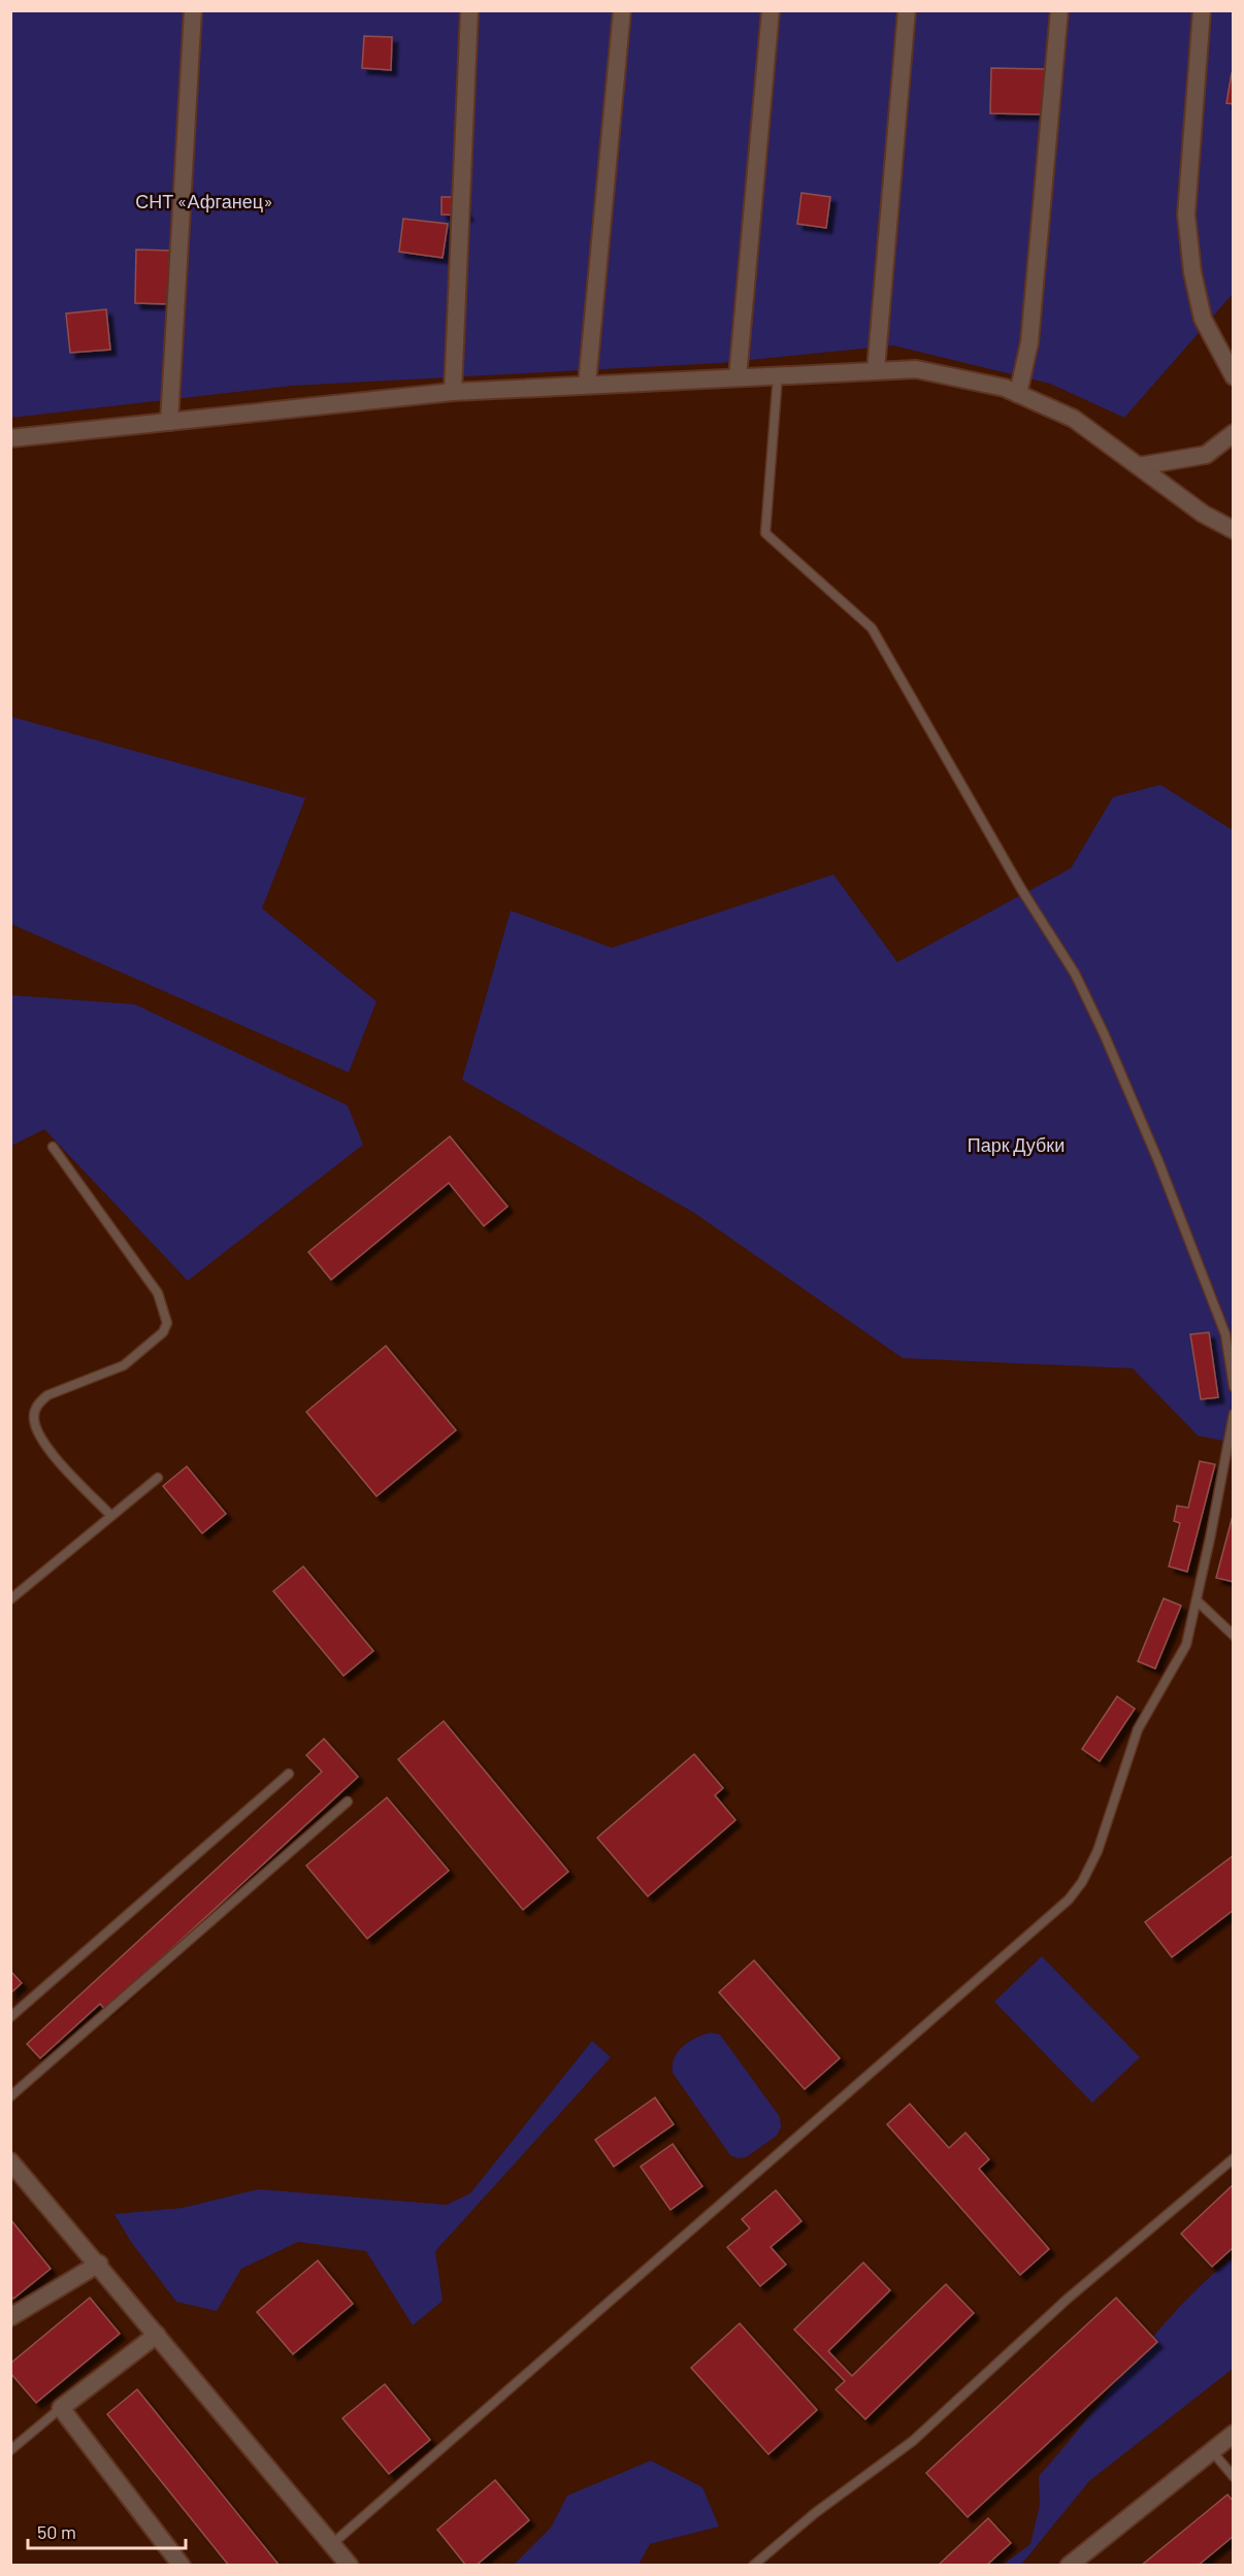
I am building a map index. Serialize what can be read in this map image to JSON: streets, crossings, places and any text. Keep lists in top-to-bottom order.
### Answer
{
  "parks": ["СНТ «Афганец»", "Парк Дубки"],
  "scale_bar": "50 m"
}
